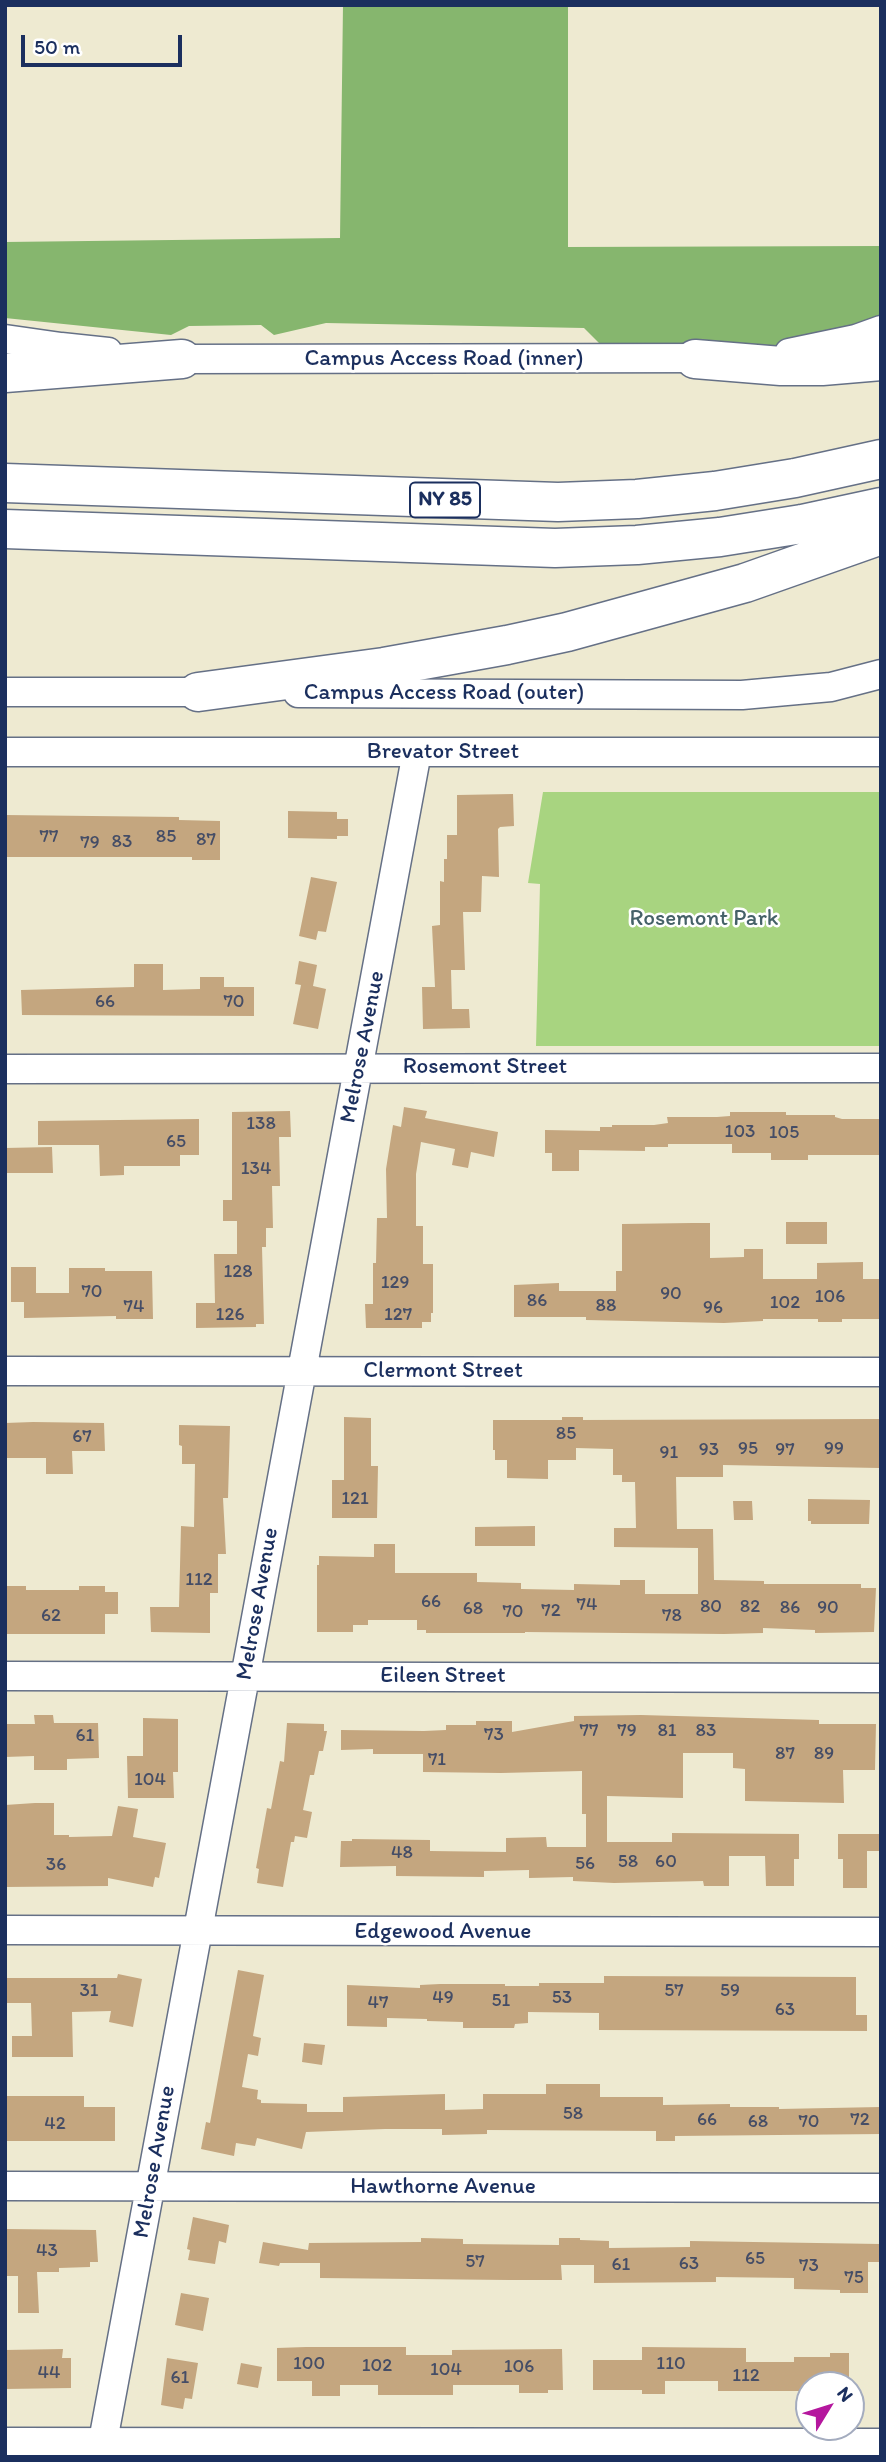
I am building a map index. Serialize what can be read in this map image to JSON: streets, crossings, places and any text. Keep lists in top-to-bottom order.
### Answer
{
  "streets": {
    "highway": ["NY 85"],
    "street": [
      "Campus Access Road (inner)",
      "Campus Access Road (outer)",
      "Brevator Street",
      "Melrose Avenue",
      "Rosemont Street",
      "Clermont Street",
      "Eileen Street",
      "Edgewood Avenue",
      "Hawthorne Avenue"
    ]
  },
  "crossings": [
    ["Brevator Street", "Melrose Avenue"],
    ["Melrose Avenue", "Rosemont Street"],
    ["Melrose Avenue", "Clermont Street"],
    ["Melrose Avenue", "Eileen Street"],
    ["Melrose Avenue", "Edgewood Avenue"],
    ["Melrose Avenue", "Hawthorne Avenue"]
  ],
  "parks": ["Rosemont Park"],
  "house_numbers": [
    "77",
    "85",
    "87",
    "83",
    "79",
    "66",
    "70",
    "138",
    "103",
    "105",
    "65",
    "134",
    "128",
    "129",
    "70",
    "90",
    "106",
    "86",
    "102",
    "88",
    "74",
    "96",
    "126",
    "127",
    "85",
    "67",
    "95",
    "99",
    "93",
    "97",
    "91",
    "121",
    "112",
    "66",
    "74",
    "80",
    "82",
    "86",
    "90",
    "68",
    "72",
    "70",
    "62",
    "78",
    "77",
    "79",
    "81",
    "83",
    "73",
    "61",
    "87",
    "89",
    "71",
    "104",
    "48",
    "58",
    "60",
    "56",
    "36",
    "31",
    "57",
    "59",
    "49",
    "53",
    "51",
    "47",
    "63",
    "58",
    "66",
    "72",
    "68",
    "70",
    "42",
    "43",
    "65",
    "57",
    "63",
    "61",
    "73",
    "75",
    "100",
    "110",
    "102",
    "106",
    "104",
    "44",
    "112",
    "61"
  ],
  "scale_bar": "50 m",
  "north": "top right"
}
